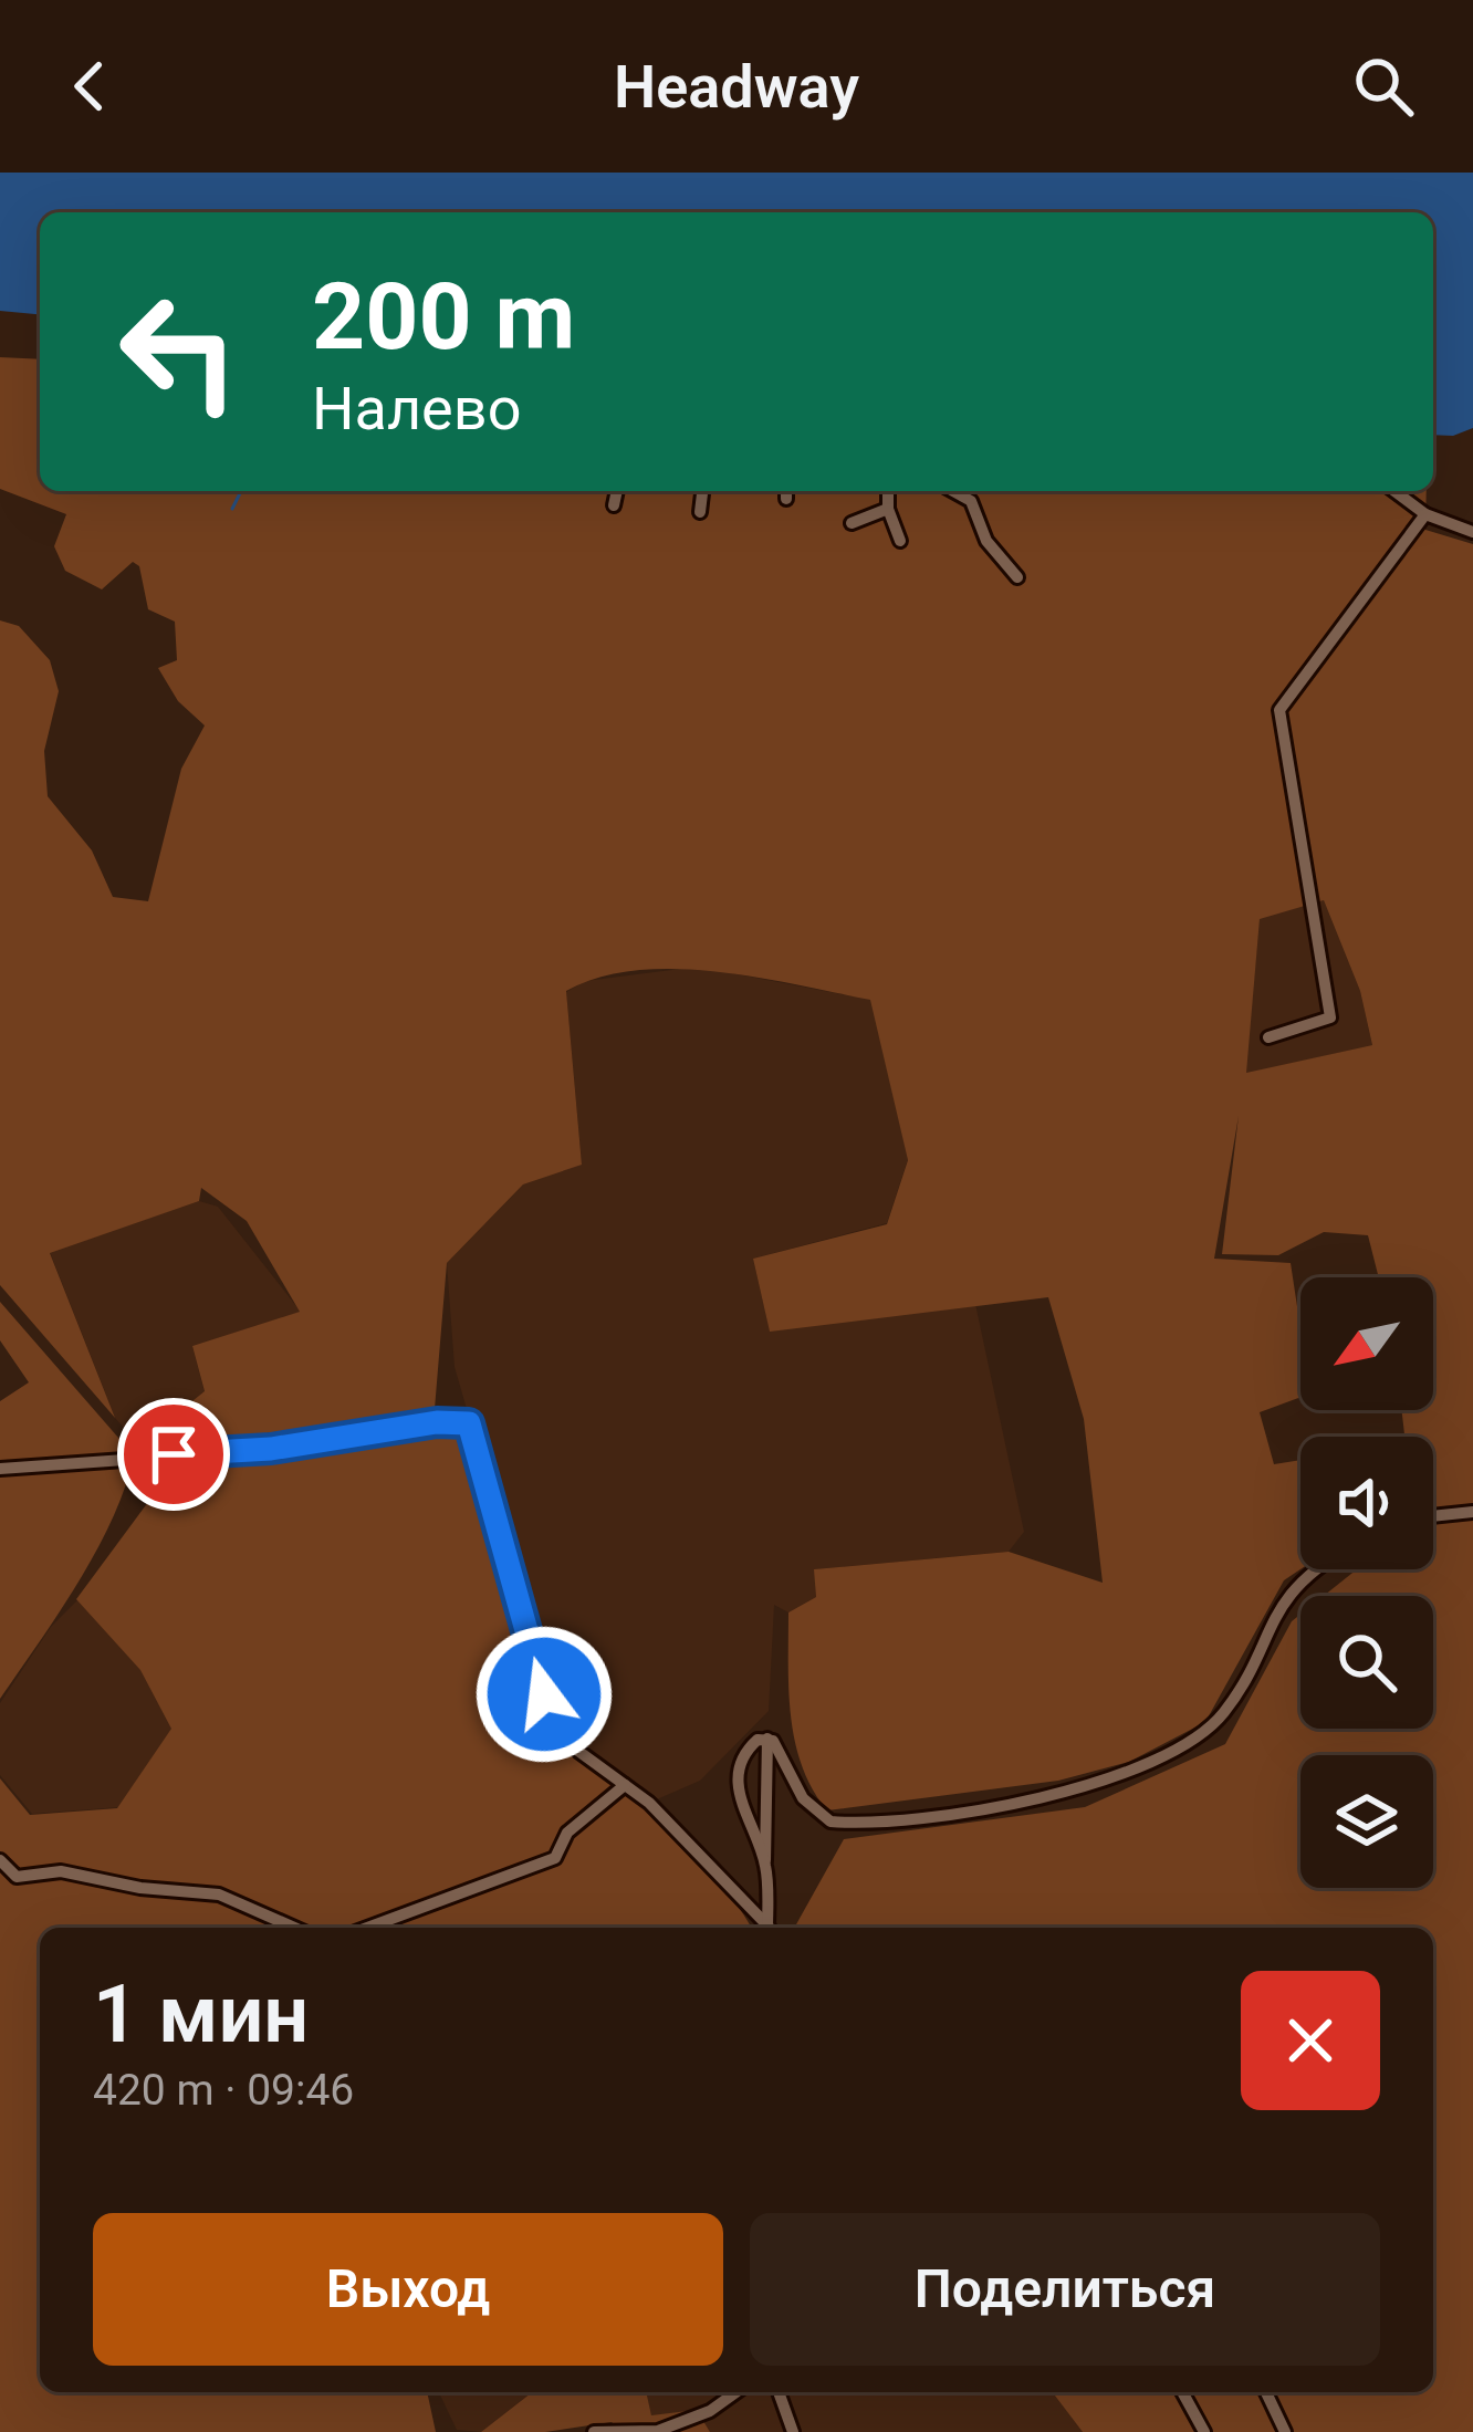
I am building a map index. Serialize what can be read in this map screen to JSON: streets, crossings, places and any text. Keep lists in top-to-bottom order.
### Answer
{
  "north": "bottom left",
  "page": {
    "header": "Headway",
    "turn": ["200 m", "Налево"],
    "heading": ["1 мин", "420 m · 09:46"],
    "buttons": ["Выход", "Поделиться"]
  }
}
